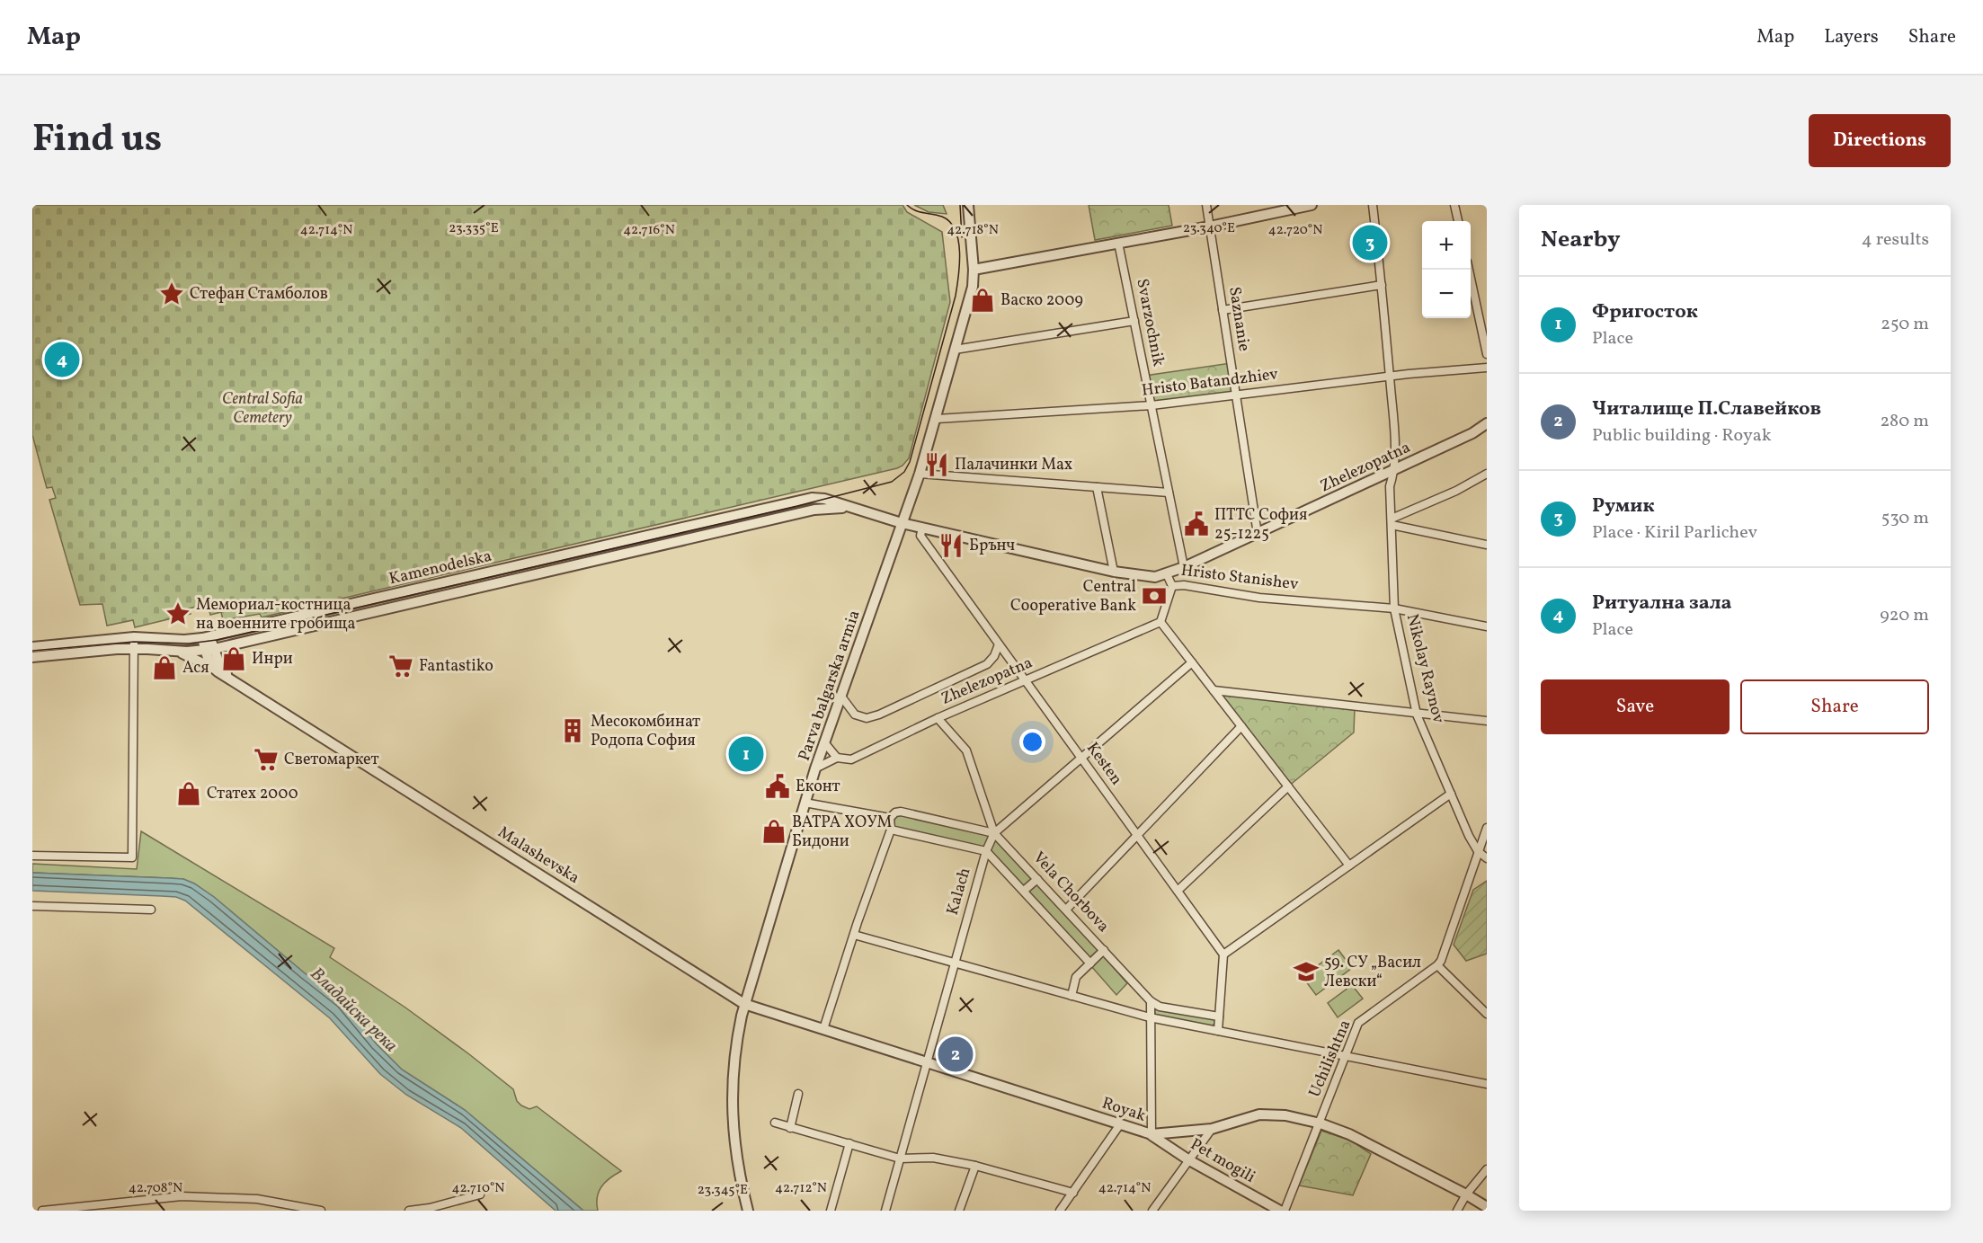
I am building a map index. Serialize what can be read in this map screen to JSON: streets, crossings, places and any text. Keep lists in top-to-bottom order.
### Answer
{
  "streets": {
    "street": [
      "Saznanie",
      "Svarzochnik",
      "Hristo Batandzhiev",
      "Zhelezopatna",
      "Kamenodelska",
      "Hristo Stanishev",
      "Nikolay Raynov",
      "Parva balgarska armia",
      "Kesten",
      "Malashevska",
      "Kalach",
      "Vela Chorbova",
      "Uchilishtna",
      "Royak",
      "Pet mogili"
    ]
  },
  "crossings": [
    ["Saznanie", "Hristo Batandzhiev"],
    ["Saznanie", "Zhelezopatna"],
    ["Svarzochnik", "Hristo Batandzhiev"],
    ["Svarzochnik", "Zhelezopatna"],
    ["Hristo Batandzhiev", "Nikolay Raynov"],
    ["Hristo Batandzhiev", "Parva balgarska armia"],
    ["Zhelezopatna", "Hristo Stanishev"],
    ["Zhelezopatna", "Nikolay Raynov"],
    ["Zhelezopatna", "Parva balgarska armia"],
    ["Zhelezopatna", "Kesten"],
    ["Kamenodelska", "Hristo Stanishev"],
    ["Kamenodelska", "Parva balgarska armia"],
    ["Kamenodelska", "Malashevska"],
    ["Hristo Stanishev", "Nikolay Raynov"],
    ["Hristo Stanishev", "Parva balgarska armia"],
    ["Hristo Stanishev", "Kesten"],
    ["Parva balgarska armia", "Malashevska"],
    ["Parva balgarska armia", "Royak"],
    ["Kesten", "Kalach"],
    ["Malashevska", "Royak"],
    ["Kalach", "Vela Chorbova"],
    ["Kalach", "Royak"],
    ["Uchilishtna", "Royak"],
    ["Royak", "Pet mogili"]
  ],
  "water": ["Владайска река"],
  "parks": ["Central Sofia Cemetery"],
  "places": {
    "place": ["Стефан Стамболов", "Мемориал-костница на военните гробища"],
    "shop": [
      "Васко 2009",
      "Инри",
      "Ася",
      "Статех 2000",
      "ВАТРА ХОУМ Бидони"
    ],
    "restaurant": ["Палачинки Max", "Брънч"],
    "public building": ["ПТТС София 25-1225", "Еконт"],
    "bank": ["Central Cooperative Bank"],
    "supermarket": ["Fantastiko", "Светомаркет"],
    "building": ["Месокомбинат Родопа София"],
    "school or university": ["59. СУ „Васил Левски“"]
  },
  "page": {
    "header": "Map",
    "nav": ["Map", "Layers", "Share"],
    "title": "Find us",
    "buttons": [
      "Directions",
      ["Save", "Share"]
    ],
    "heading": ["Nearby", "4 results"],
    "map_buttons": ["+", "−"],
    "pins": [
      "3",
      "4",
      "1",
      "2"
    ],
    "list": [
      {
        "mark": "1",
        "name": "Фригосток",
        "note": "Place",
        "value": "250 m"
      },
      {
        "mark": "2",
        "name": "Читалище П.Славейков",
        "note": "Public building · Royak",
        "value": "280 m"
      },
      {
        "mark": "3",
        "name": "Румик",
        "note": "Place · Kiril Parlichev",
        "value": "530 m"
      },
      {
        "mark": "4",
        "name": "Ритуална зала",
        "note": "Place",
        "value": "920 m"
      }
    ]
  },
  "coordinates": [
    "23.335°E",
    "23.340°E",
    "42.714°N",
    "42.716°N",
    "42.718°N",
    "42.720°N",
    "42.708°N",
    "42.710°N",
    "42.712°N",
    "23.345°E"
  ]
}
